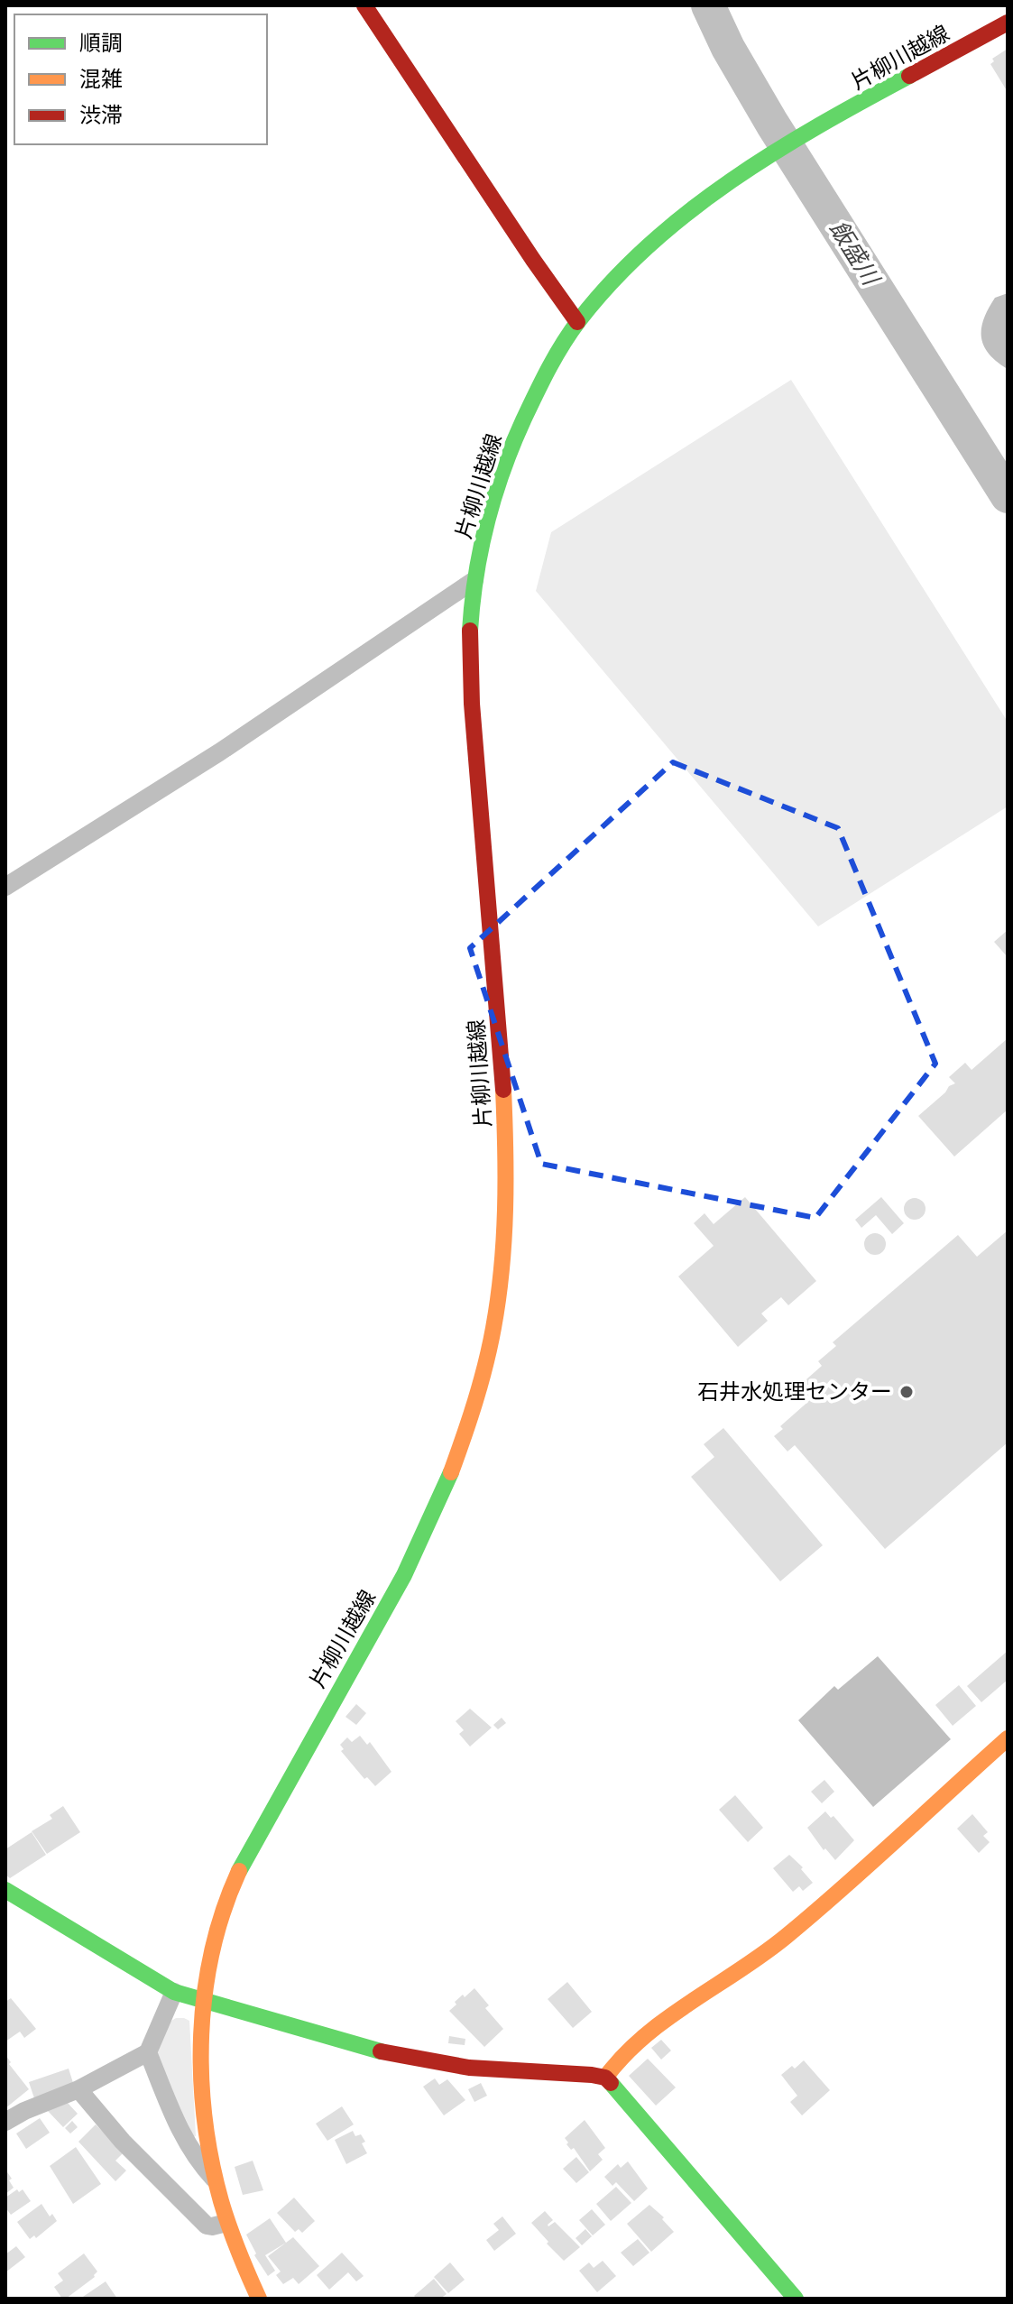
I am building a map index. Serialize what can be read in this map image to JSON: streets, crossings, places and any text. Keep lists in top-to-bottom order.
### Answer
{
  "streets": {
    "main road": ["片柳川越線"]
  },
  "water": ["飯盛川"],
  "places": ["石井水処理センター"],
  "legend": ["順調", "混雑", "渋滞"]
}
